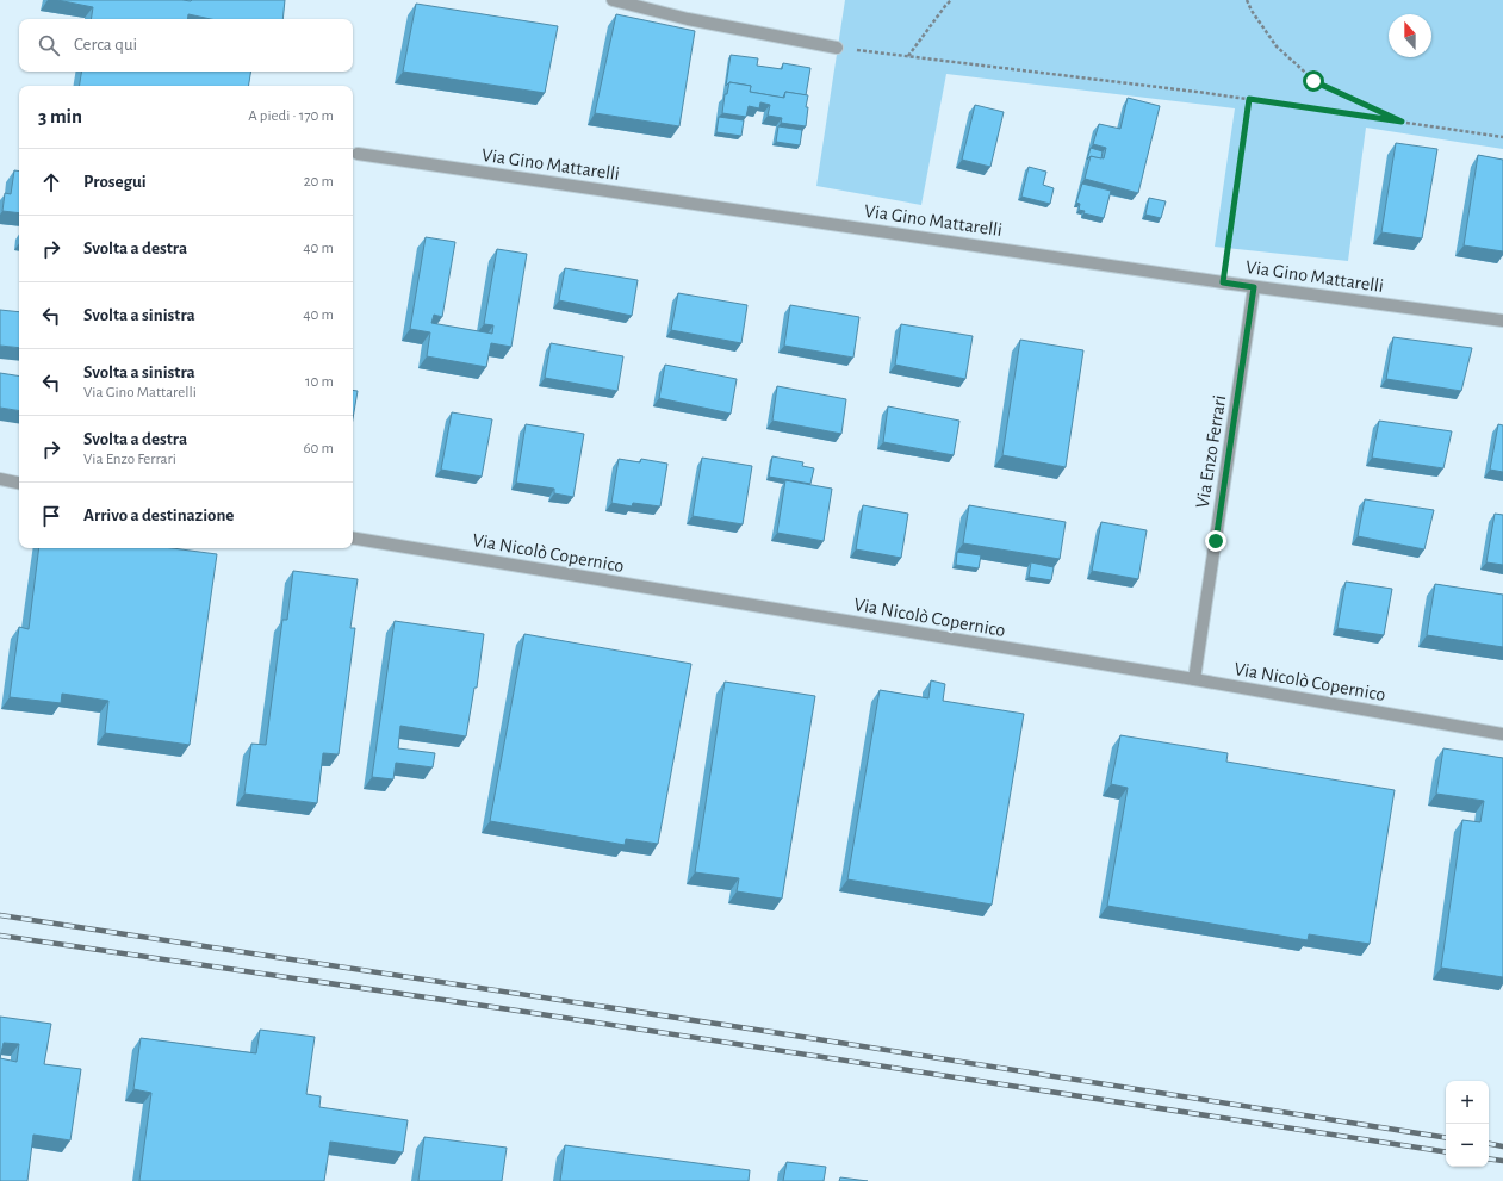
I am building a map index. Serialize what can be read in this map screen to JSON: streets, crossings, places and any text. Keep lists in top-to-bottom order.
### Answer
{
  "streets": {
    "street": ["Via Gino Mattarelli", "Via Enzo Ferrari", "Via Nicolò Copernico"]
  },
  "crossings": [
    ["Via Gino Mattarelli", "Via Enzo Ferrari"],
    ["Via Enzo Ferrari", "Via Nicolò Copernico"]
  ],
  "north": "top",
  "page": {
    "search": "Cerca qui",
    "heading": ["3 min", "A piedi · 170 m"],
    "list": [
      ["Prosegui", "20 m"],
      ["Svolta a destra", "40 m"],
      ["Svolta a sinistra", "40 m"],
      ["Svolta a sinistra", "Via Gino Mattarelli", "10 m"],
      ["Svolta a destra", "Via Enzo Ferrari", "60 m"],
      "Arrivo a destinazione"
    ],
    "map_buttons": ["+", "−"]
  }
}
